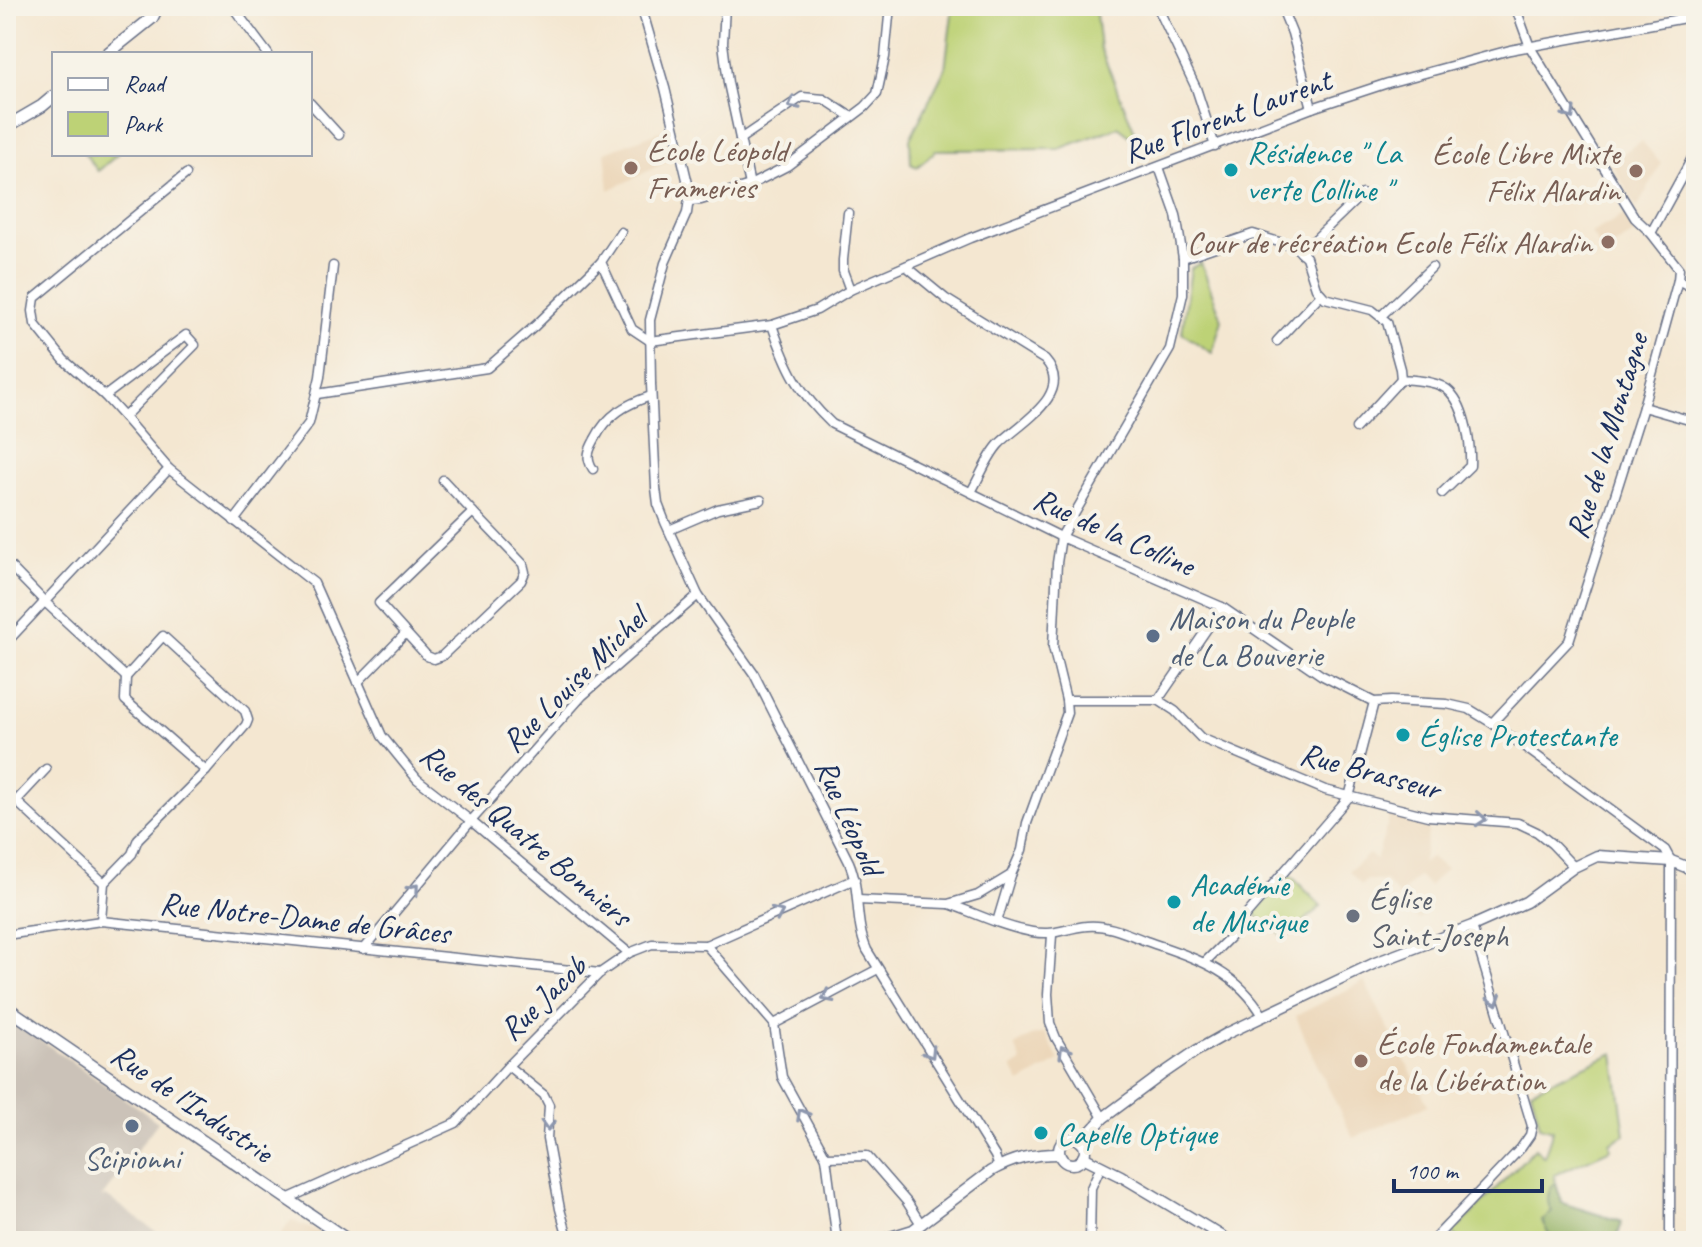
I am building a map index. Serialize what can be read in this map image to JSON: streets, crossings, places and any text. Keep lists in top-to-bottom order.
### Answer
{
  "streets": {
    "main road": ["Rue de l'Industrie"],
    "street": [
      "Rue Florent Laurent",
      "Rue de la Montagne",
      "Rue de la Colline",
      "Rue Louise Michel",
      "Rue Brasseur",
      "Rue Léopold",
      "Rue des Quatre Bonniers",
      "Rue Notre-Dame de Grâces",
      "Rue Jacob"
    ]
  },
  "crossings": [
    ["Rue Florent Laurent", "Rue de la Colline"],
    ["Rue Florent Laurent", "Rue Léopold"],
    ["Rue de la Montagne", "Rue de la Colline"],
    ["Rue Louise Michel", "Rue Léopold"],
    ["Rue Louise Michel", "Rue des Quatre Bonniers"],
    ["Rue Louise Michel", "Rue Notre-Dame de Grâces"],
    ["Rue Léopold", "Rue Jacob"],
    ["Rue des Quatre Bonniers", "Rue Jacob"],
    ["Rue Notre-Dame de Grâces", "Rue Jacob"],
    ["Rue Jacob", "Rue de l'Industrie"]
  ],
  "one_way": ["Rue Brasseur"],
  "places": [
    "École Léopold Frameries",
    "Résidence \" La verte Colline \"",
    "École Libre Mixte Félix Alardin",
    "Cour de récréation Ecole Félix Alardin",
    "Maison du Peuple de La Bouverie",
    "Église Protestante",
    "Académie de Musique",
    "Église Saint-Joseph",
    "École Fondamentale de la Libération",
    "Scipionni",
    "Capelle Optique"
  ],
  "legend": ["Road", "Park"],
  "scale_bar": "100 m"
}
